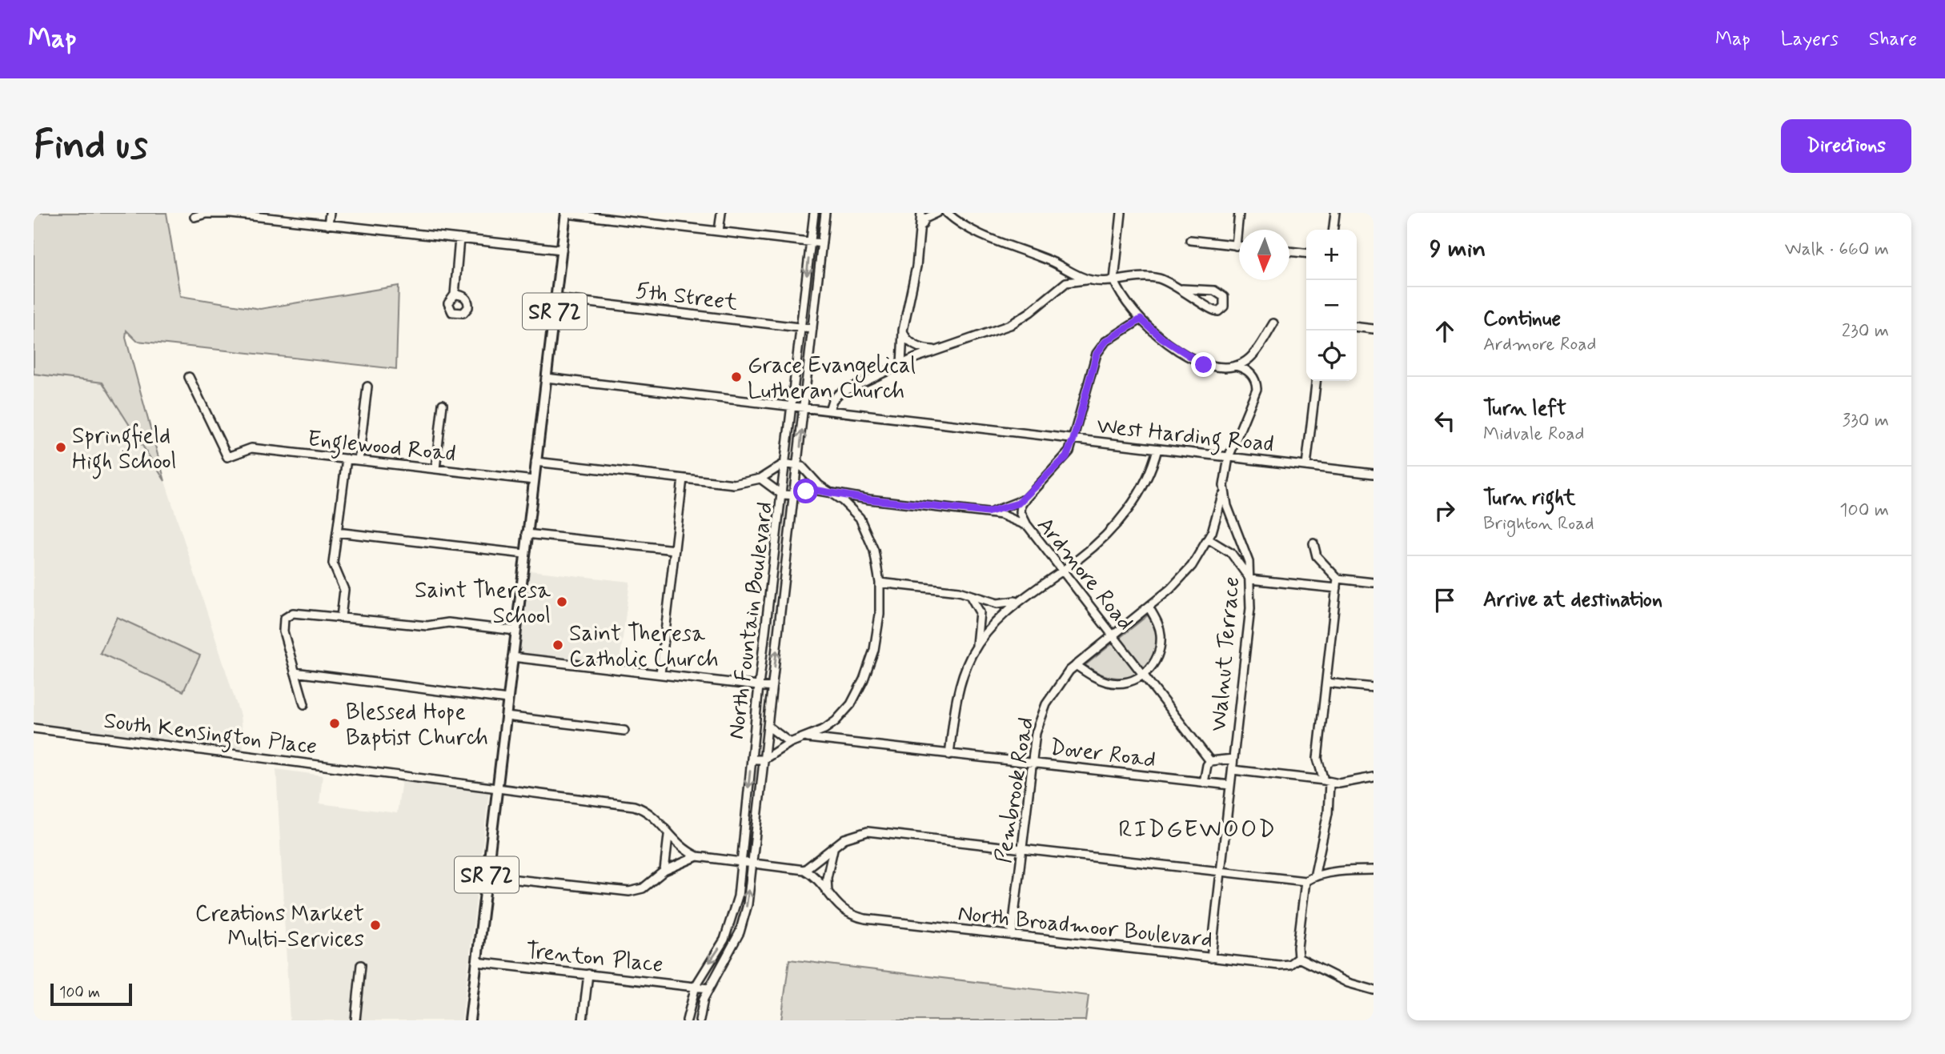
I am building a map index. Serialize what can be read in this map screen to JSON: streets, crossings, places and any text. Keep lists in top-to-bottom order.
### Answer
{
  "streets": {
    "main road": ["SR 72"],
    "street": [
      "5th Street",
      "West Harding Road",
      "Englewood Road",
      "Ardmore Road",
      "North Fountain Boulevard",
      "Walnut Terrace",
      "South Kensington Place",
      "Dover Road",
      "Pembrook Road",
      "North Broadmoor Boulevard",
      "Trenton Place"
    ]
  },
  "crossings": [
    ["5th Street", "SR 72"],
    ["5th Street", "North Fountain Boulevard"],
    ["SR 72", "West Harding Road"],
    ["SR 72", "Englewood Road"],
    ["SR 72", "South Kensington Place"],
    ["SR 72", "Trenton Place"],
    ["West Harding Road", "North Fountain Boulevard"],
    ["West Harding Road", "Walnut Terrace"],
    ["Ardmore Road", "North Fountain Boulevard"],
    ["Ardmore Road", "Pembrook Road"],
    ["North Fountain Boulevard", "Trenton Place"],
    ["Walnut Terrace", "Dover Road"],
    ["Walnut Terrace", "Pembrook Road"],
    ["Walnut Terrace", "North Broadmoor Boulevard"],
    ["Dover Road", "Pembrook Road"],
    ["Pembrook Road", "North Broadmoor Boulevard"]
  ],
  "districts": ["RIDGEWOOD"],
  "places": [
    "Grace Evangelical Lutheran Church",
    "Springfield High School",
    "Saint Theresa School",
    "Saint Theresa Catholic Church",
    "Blessed Hope Baptist Church",
    "Creations Market Multi-Services"
  ],
  "scale_bar": "100 m",
  "north": "bottom",
  "page": {
    "header": "Map",
    "nav": ["Map", "Layers", "Share"],
    "buttons": "Directions",
    "title": "Find us",
    "heading": ["9 min", "Walk · 660 m"],
    "map_buttons": ["+", "−"],
    "list": [
      ["Continue", "Ardmore Road", "230 m"],
      ["Turn left", "Midvale Road", "330 m"],
      ["Turn right", "Brighton Road", "100 m"],
      "Arrive at destination"
    ],
    "scale": "100 m"
  }
}
